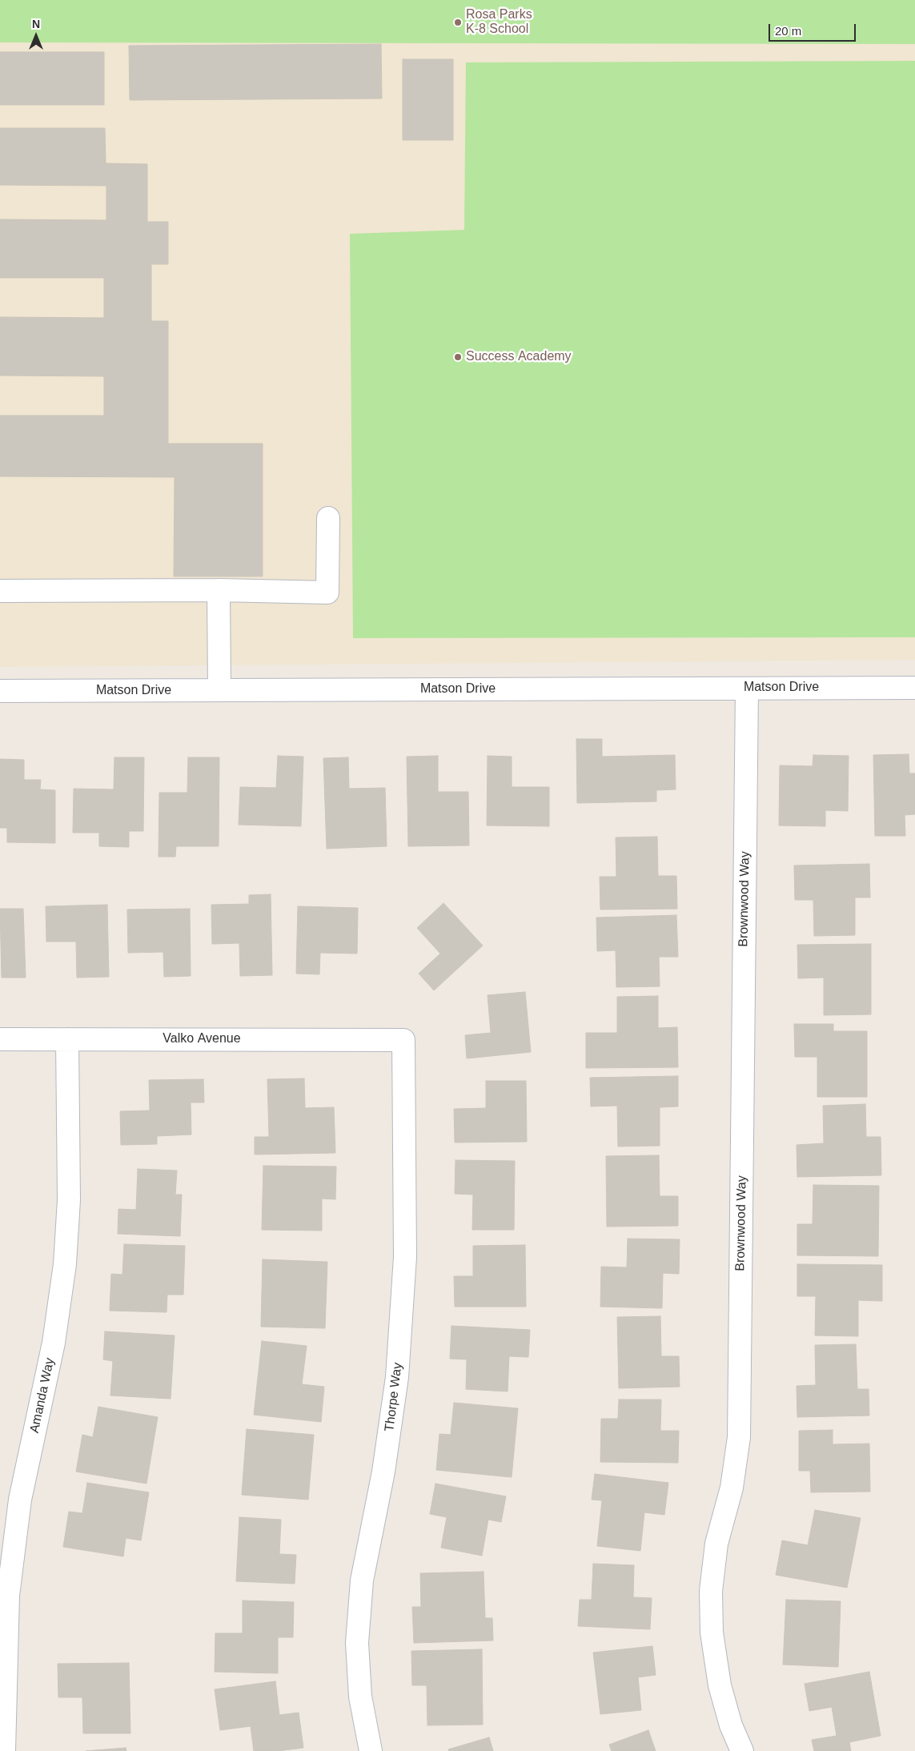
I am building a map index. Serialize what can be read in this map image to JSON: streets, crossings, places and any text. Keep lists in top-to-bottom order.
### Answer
{
  "streets": {
    "street": [
      "Matson Drive",
      "Brownwood Way",
      "Valko Avenue",
      "Amanda Way",
      "Thorpe Way"
    ]
  },
  "crossings": [
    ["Matson Drive", "Brownwood Way"],
    ["Valko Avenue", "Amanda Way"],
    ["Valko Avenue", "Thorpe Way"]
  ],
  "places": ["Rosa Parks K-8 School", "Success Academy"],
  "scale_bar": "20 m",
  "north": "top"
}
